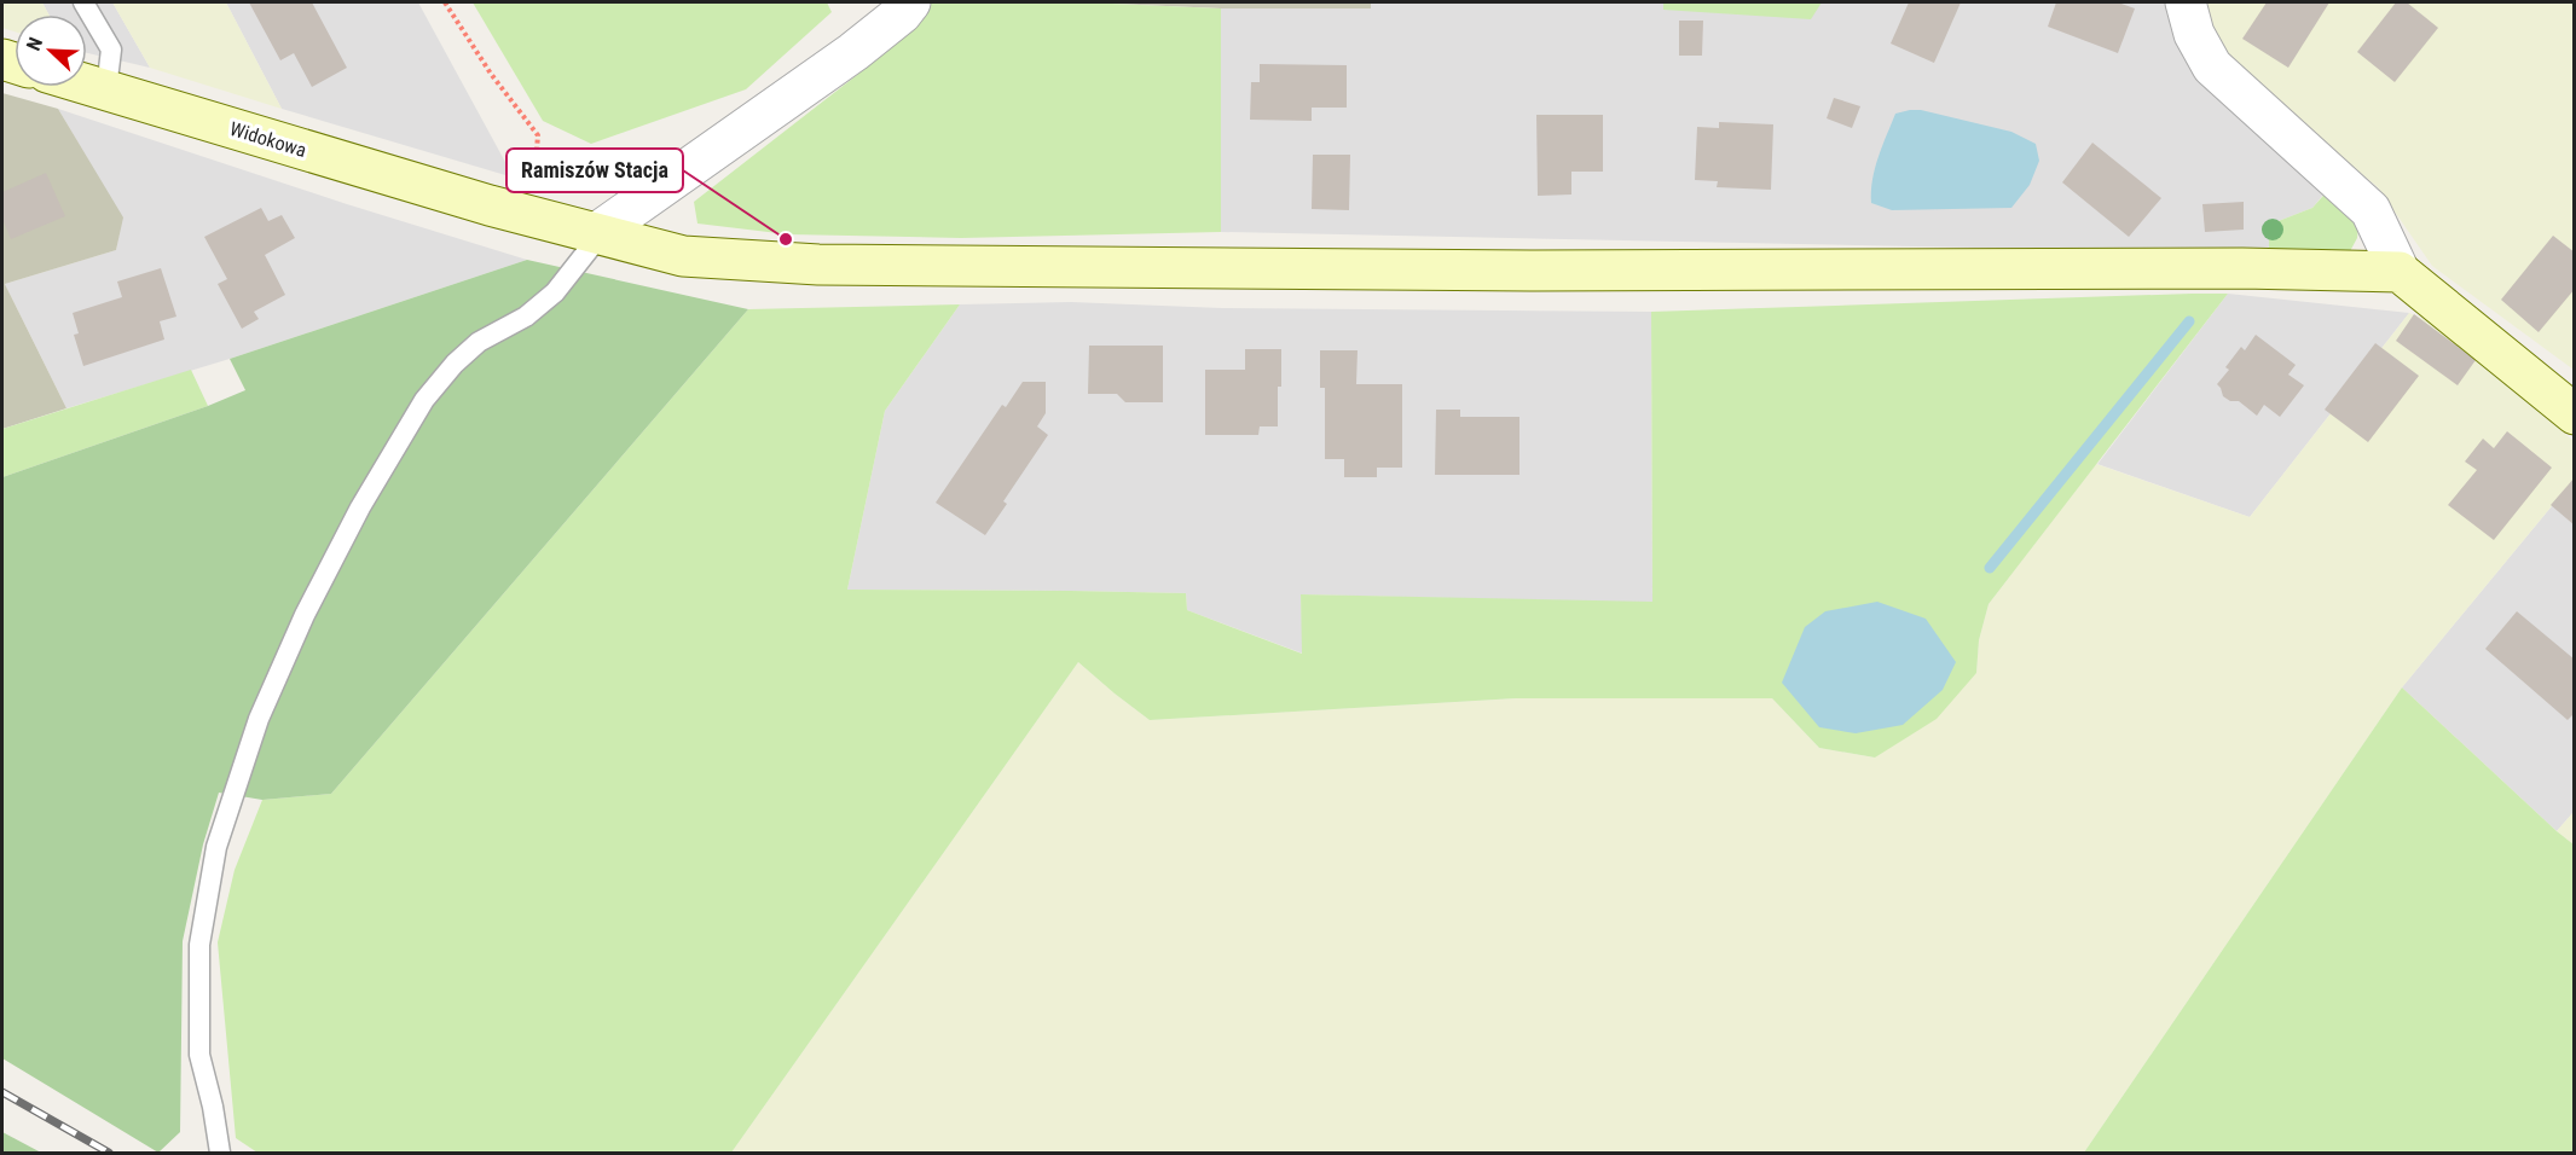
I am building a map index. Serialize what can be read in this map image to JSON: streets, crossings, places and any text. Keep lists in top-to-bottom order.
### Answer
{
  "streets": {
    "street": ["Widokowa"]
  },
  "places": ["Ramiszów Stacja"],
  "north": "top left"
}
